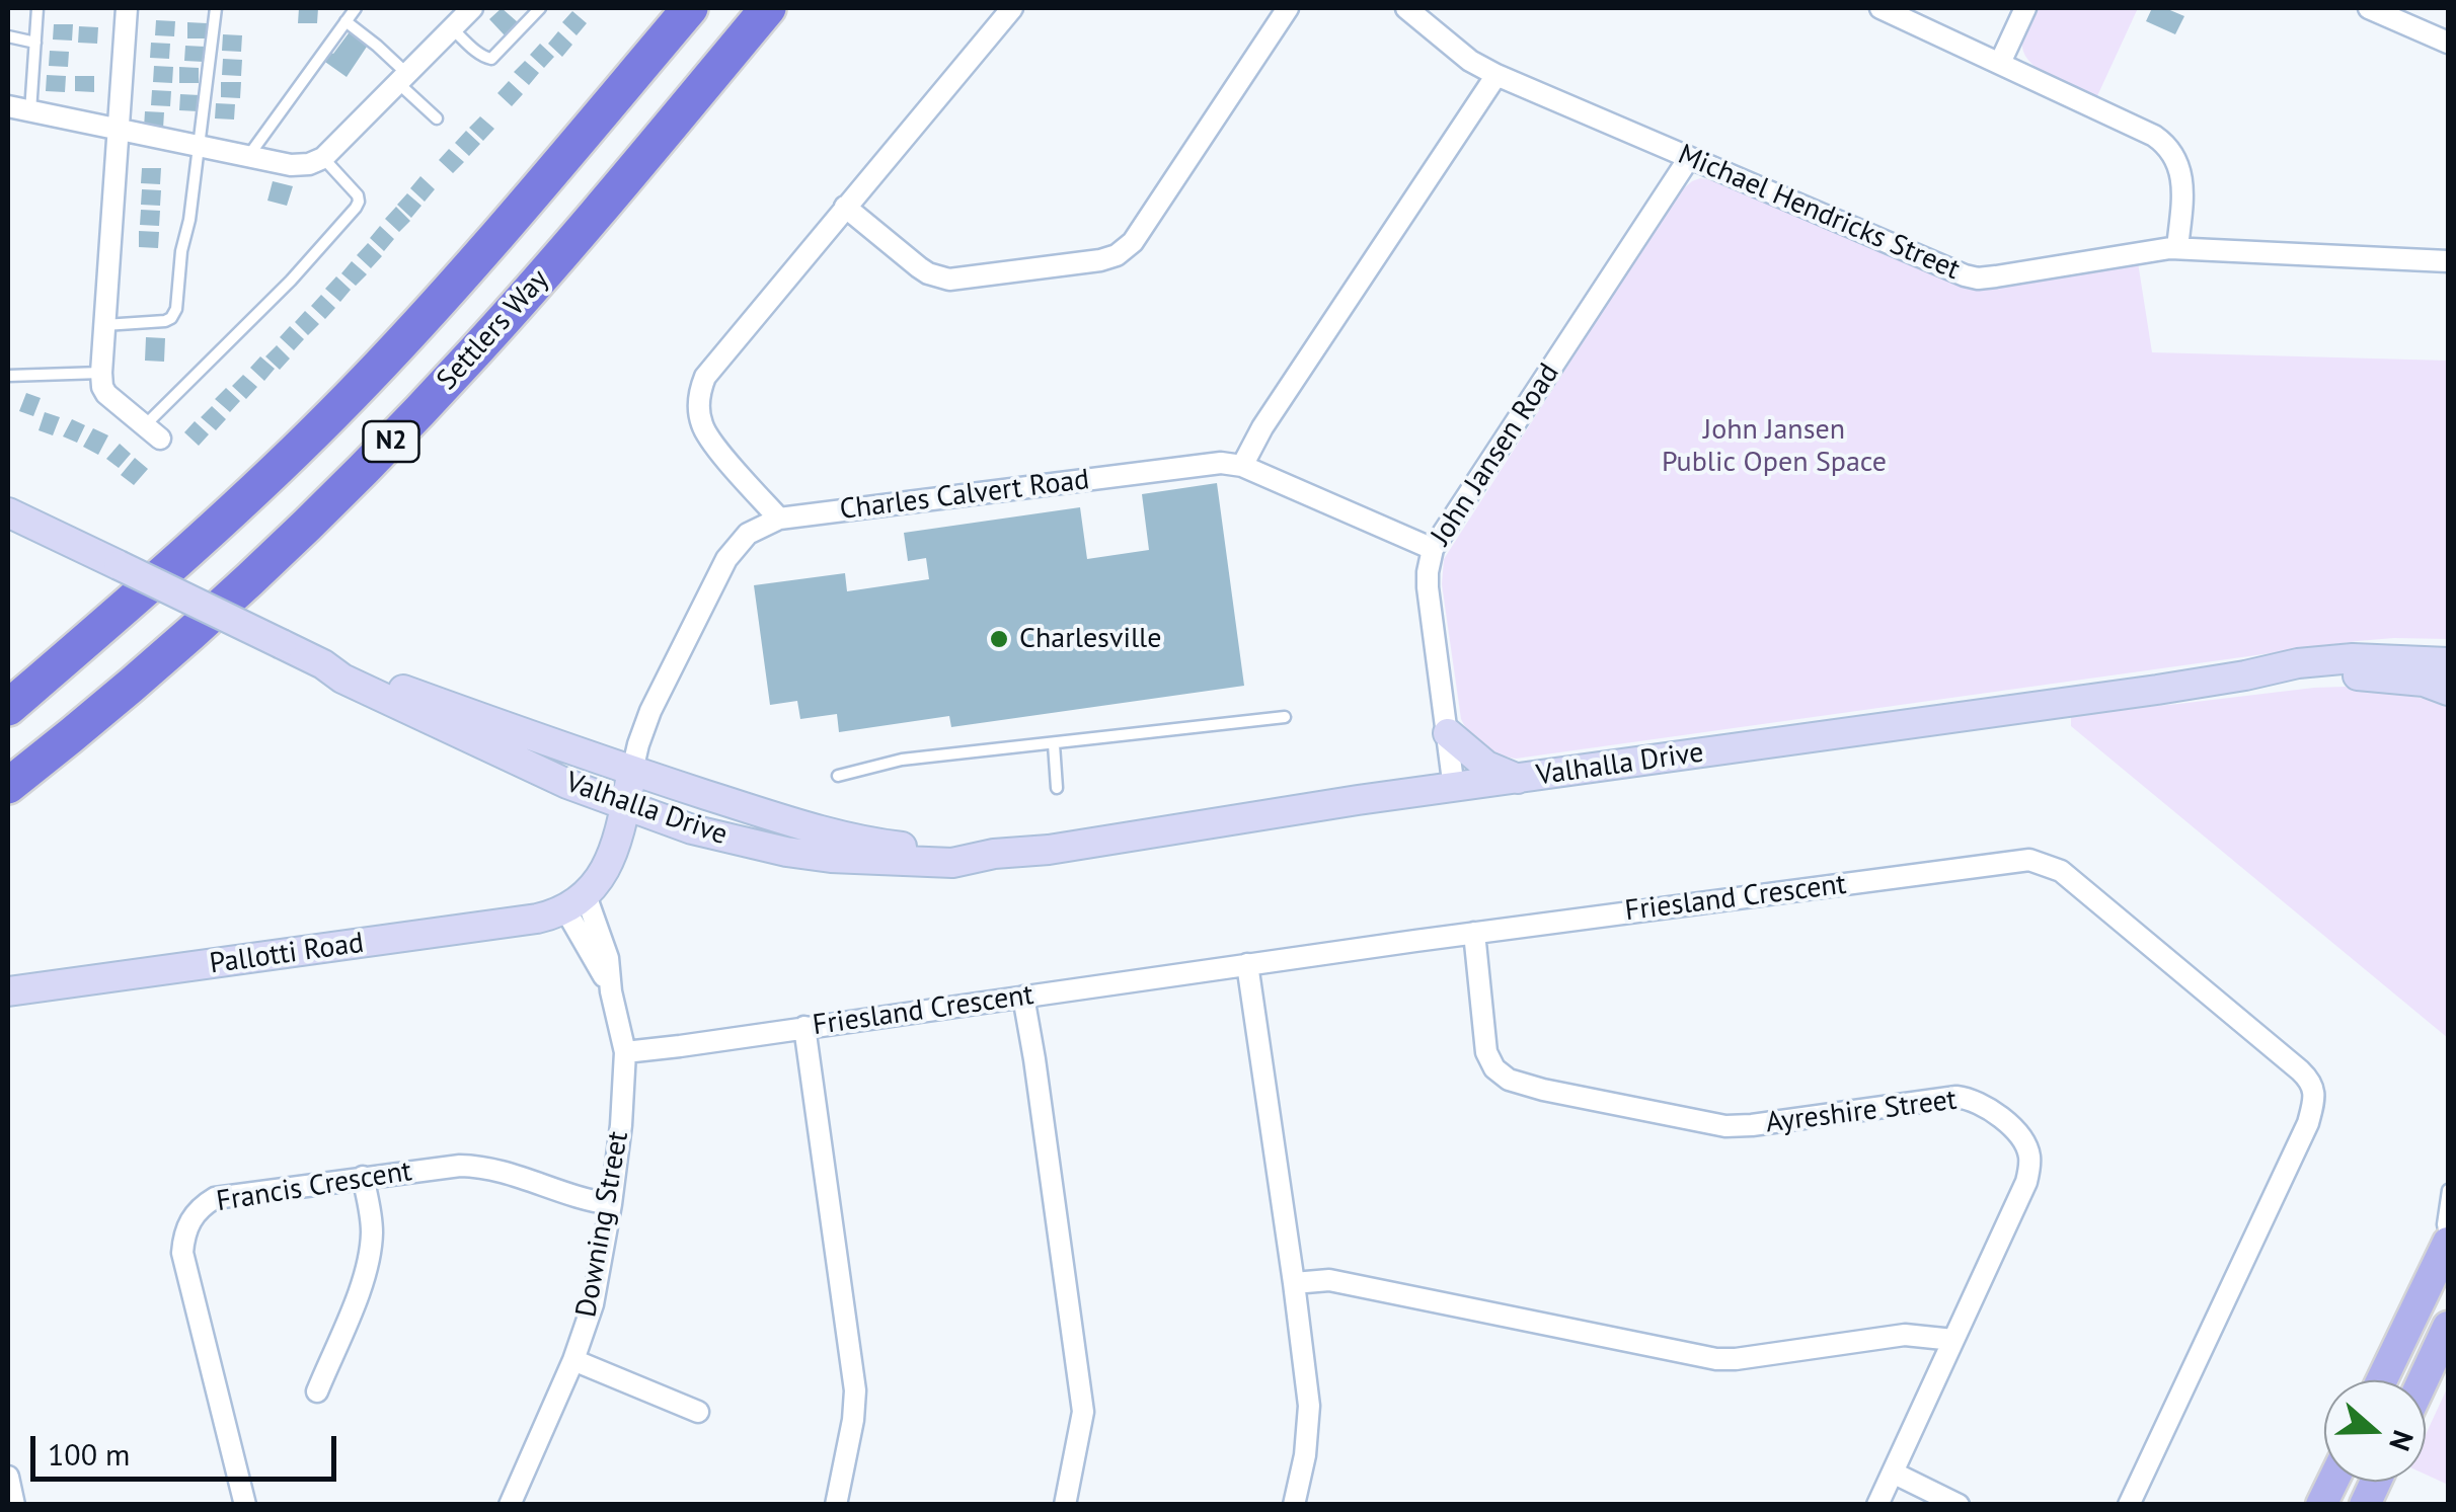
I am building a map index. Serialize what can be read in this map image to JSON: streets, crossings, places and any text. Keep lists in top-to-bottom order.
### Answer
{
  "streets": {
    "highway": ["Settlers Way", "N2"],
    "main road": ["Valhalla Drive", "Pallotti Road"],
    "street": [
      "Michael Hendricks Street",
      "John Jansen Road",
      "Charles Calvert Road",
      "Friesland Crescent",
      "Ayreshire Street",
      "Francis Crescent",
      "Downing Street"
    ]
  },
  "crossings": [
    ["Michael Hendricks Street", "John Jansen Road"],
    ["John Jansen Road", "Charles Calvert Road"],
    ["John Jansen Road", "Valhalla Drive"],
    ["Charles Calvert Road", "Valhalla Drive"],
    ["Friesland Crescent", "Ayreshire Street"],
    ["Friesland Crescent", "Downing Street"],
    ["Pallotti Road", "Downing Street"],
    ["Francis Crescent", "Downing Street"]
  ],
  "parks": ["John Jansen Public Open Space"],
  "places": ["Charlesville"],
  "scale_bar": "100 m",
  "north": "right"
}
